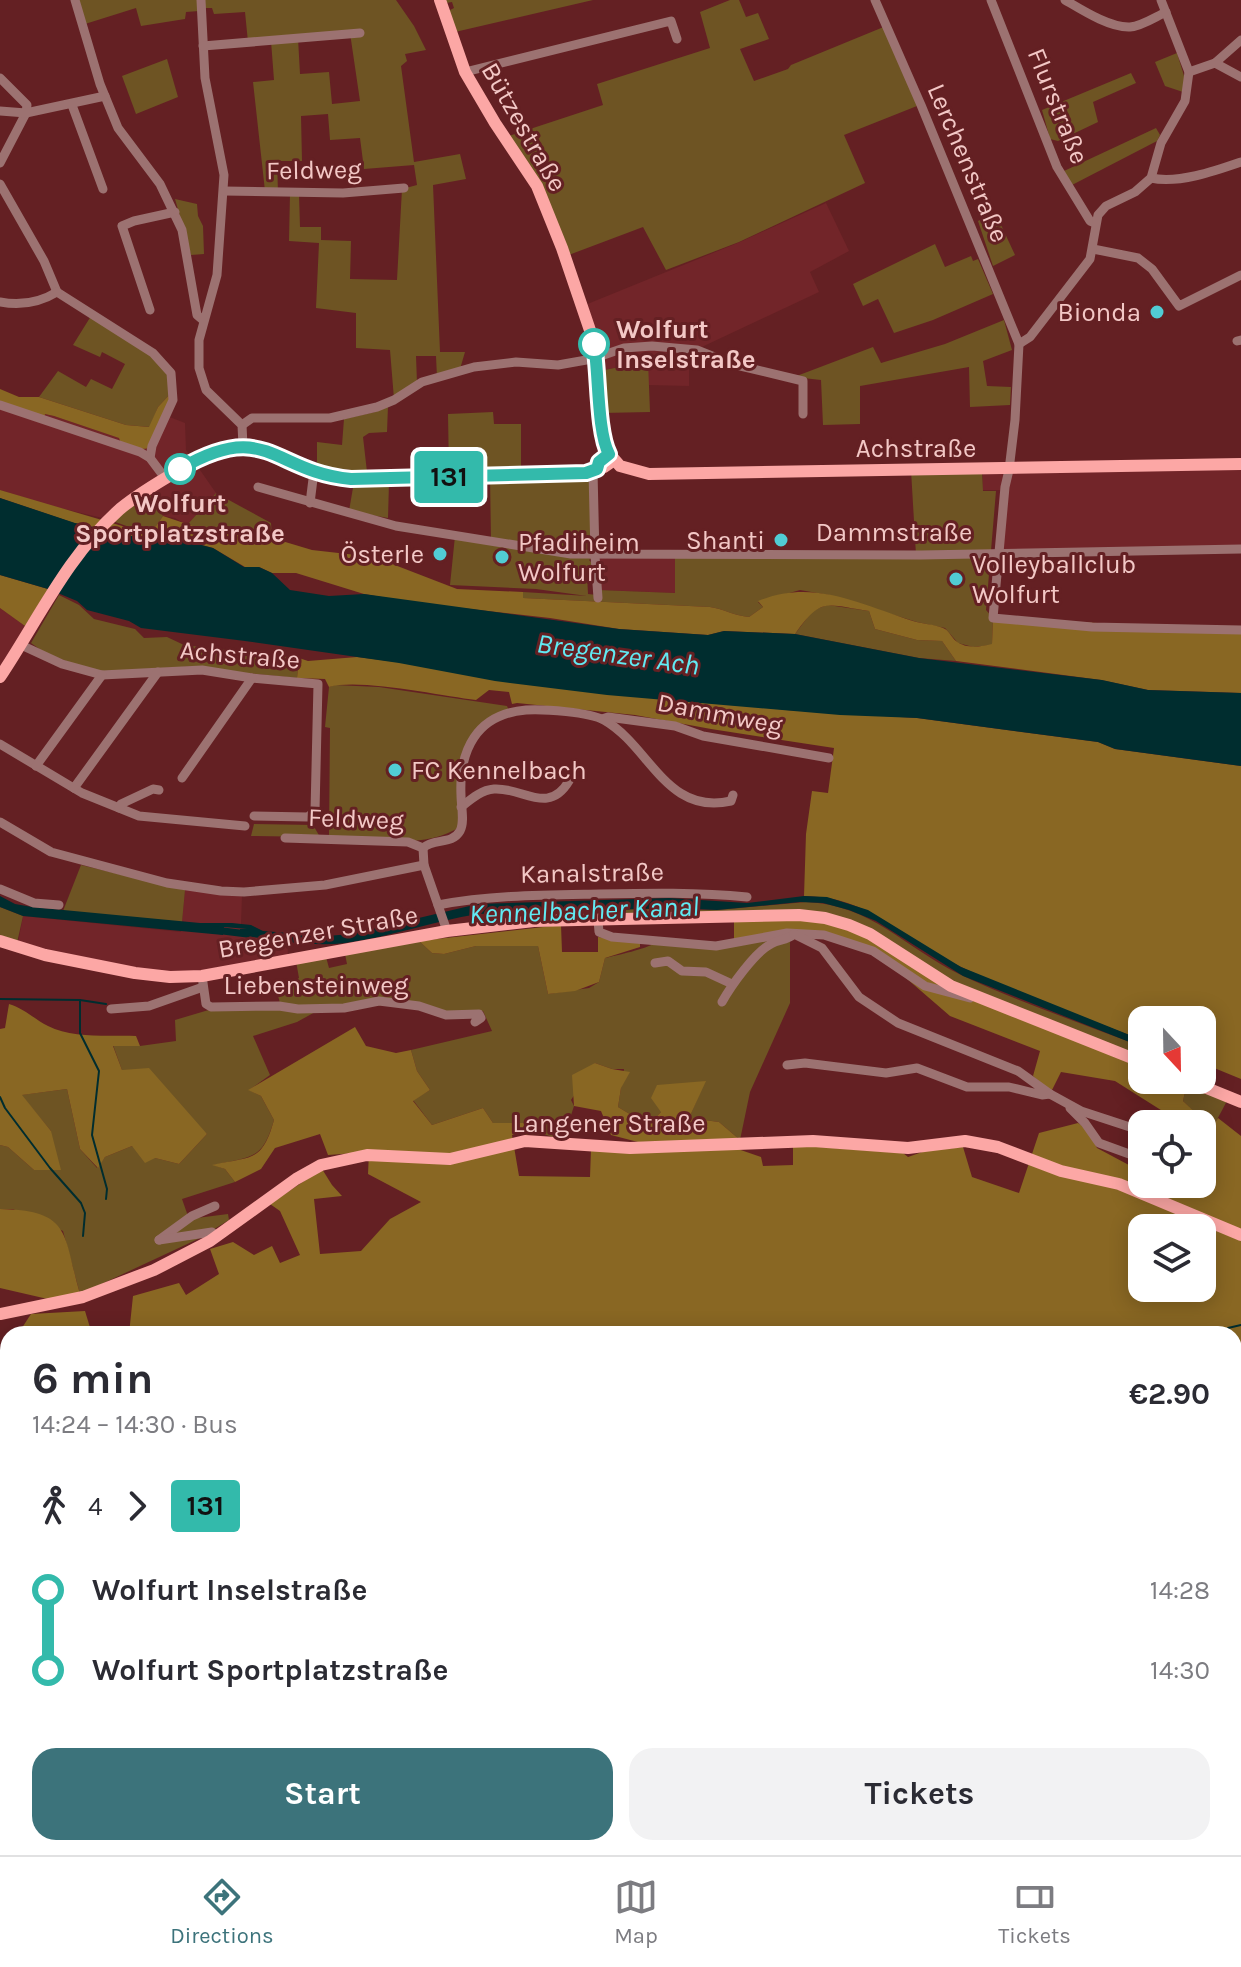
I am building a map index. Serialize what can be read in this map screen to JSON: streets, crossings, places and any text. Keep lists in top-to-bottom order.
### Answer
{
  "streets": {
    "main road": [
      "Bützestraße",
      "Achstraße",
      "Bregenzer Straße",
      "Langener Straße"
    ],
    "street": [
      "Flurstraße",
      "Lerchenstraße",
      "Feldweg",
      "Dammstraße",
      "Dammweg",
      "Kanalstraße",
      "Liebensteinweg"
    ]
  },
  "crossings": [
    ["Bützestraße", "Achstraße"],
    ["Feldweg", "Dammweg"],
    ["Bregenzer Straße", "Liebensteinweg"]
  ],
  "water": ["Bregenzer Ach", "Kennelbacher Kanal"],
  "places": [
    "Bionda",
    "Wolfurt Inselstraße",
    "Wolfurt Sportplatzstraße",
    "Shanti",
    "Österle",
    "Pfadiheim Wolfurt",
    "Volleyballclub Wolfurt",
    "FC Kennelbach"
  ],
  "lines": ["bus line 131"],
  "north": "bottom",
  "page": {
    "on_map": "131",
    "heading": ["6 min", "14:24 – 14:30 · Bus", "€2.90"],
    "legs": ["4", "131"],
    "list": [
      {
        "name": "Wolfurt Inselstraße",
        "value": "14:28"
      },
      {
        "name": "Wolfurt Sportplatzstraße",
        "value": "14:30"
      }
    ],
    "buttons": ["Start", "Tickets"],
    "tabs": ["Directions", "Map", "Tickets"]
  }
}
